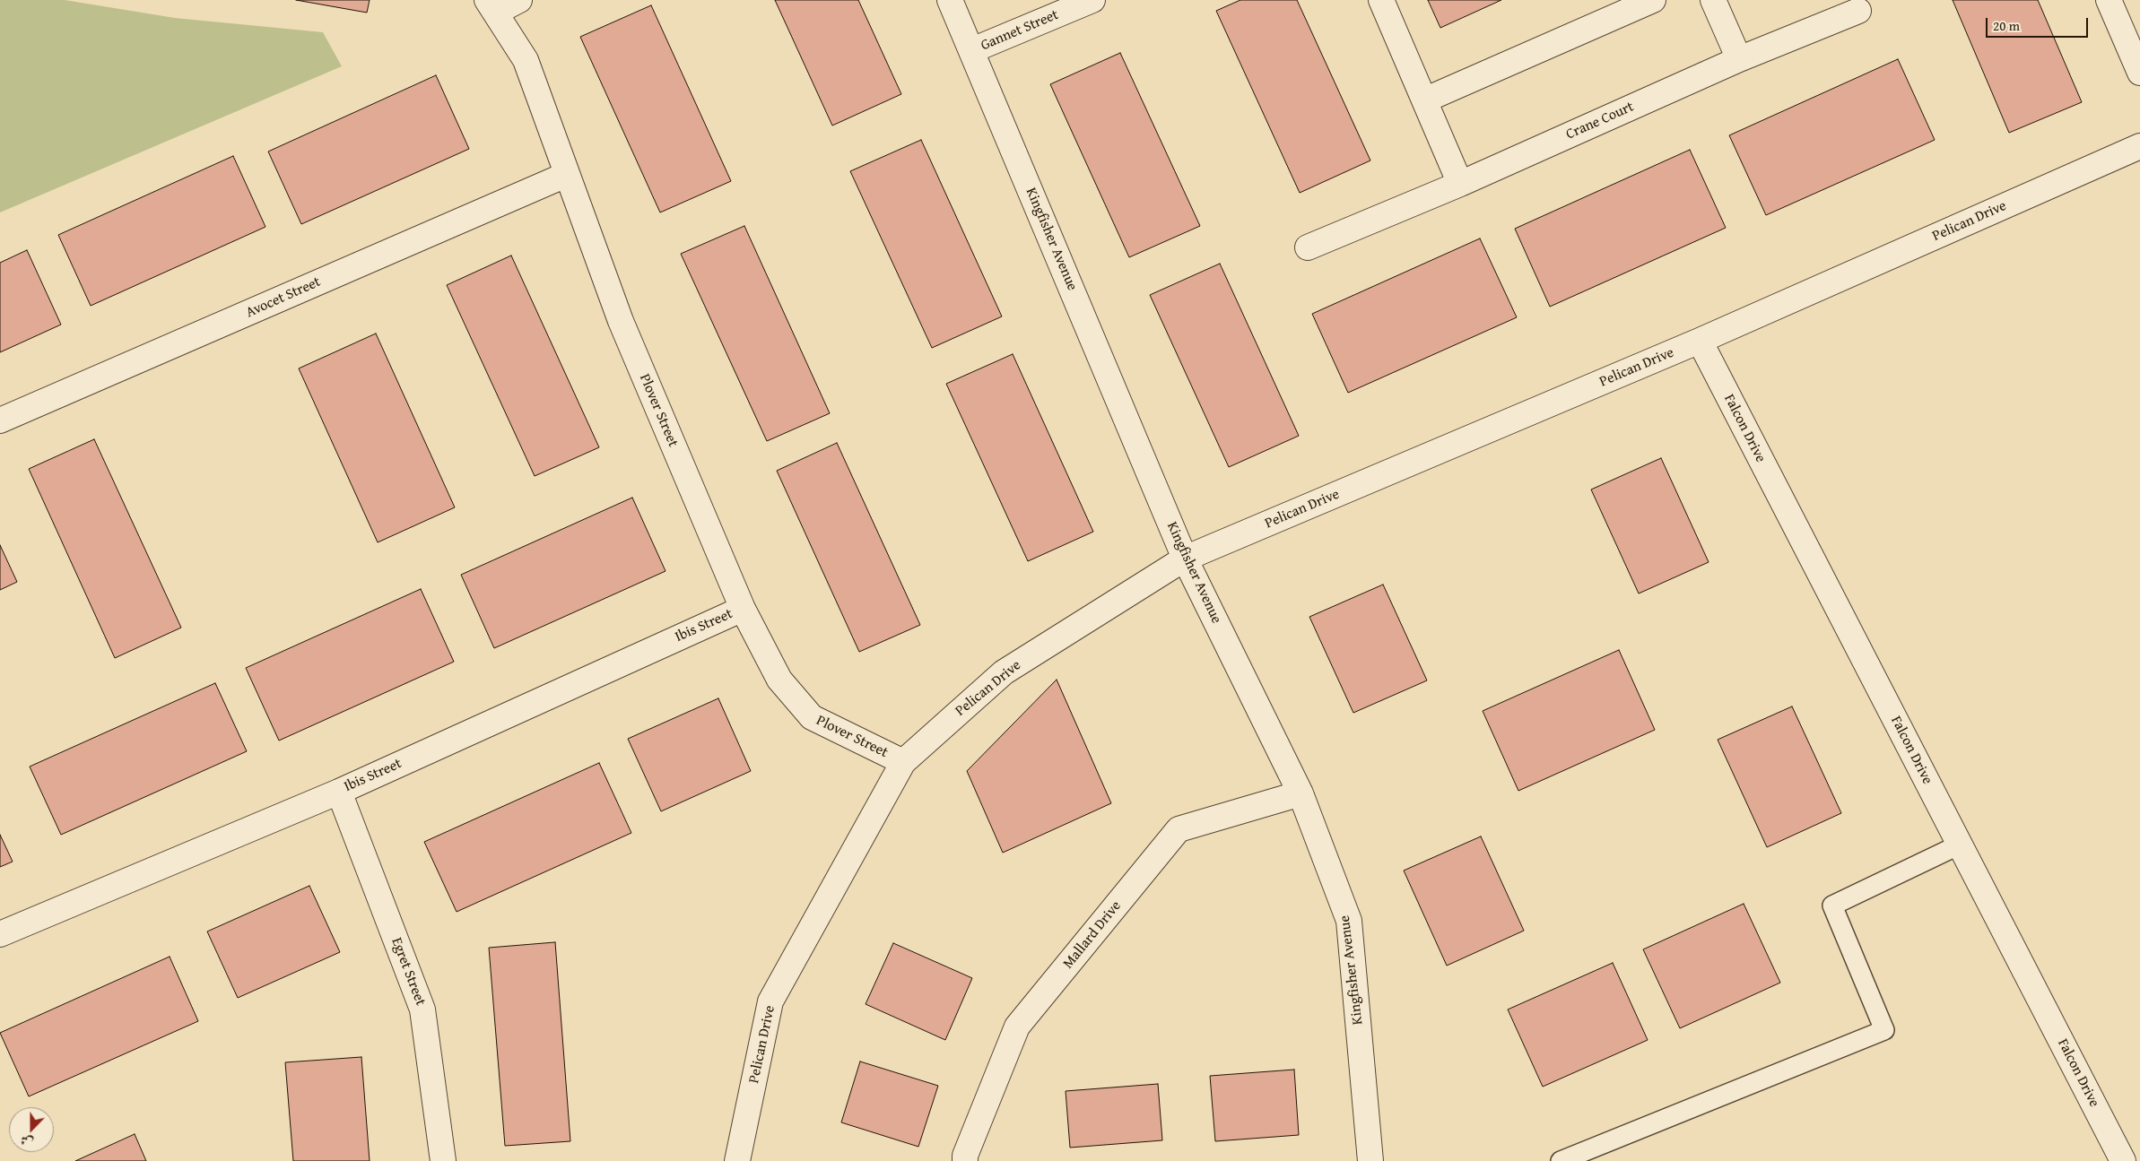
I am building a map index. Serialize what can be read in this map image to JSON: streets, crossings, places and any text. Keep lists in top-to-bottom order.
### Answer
{
  "streets": {
    "street": [
      "Gannet Street",
      "Crane Court",
      "Pelican Drive",
      "Kingfisher Avenue",
      "Avocet Street",
      "Plover Street",
      "Falcon Drive",
      "Ibis Street",
      "Mallard Drive",
      "Egret Street"
    ]
  },
  "crossings": [
    ["Gannet Street", "Kingfisher Avenue"],
    ["Pelican Drive", "Kingfisher Avenue"],
    ["Pelican Drive", "Plover Street"],
    ["Pelican Drive", "Falcon Drive"],
    ["Kingfisher Avenue", "Mallard Drive"],
    ["Avocet Street", "Plover Street"],
    ["Plover Street", "Ibis Street"],
    ["Ibis Street", "Egret Street"]
  ],
  "scale_bar": "20 m",
  "north": "bottom"
}
